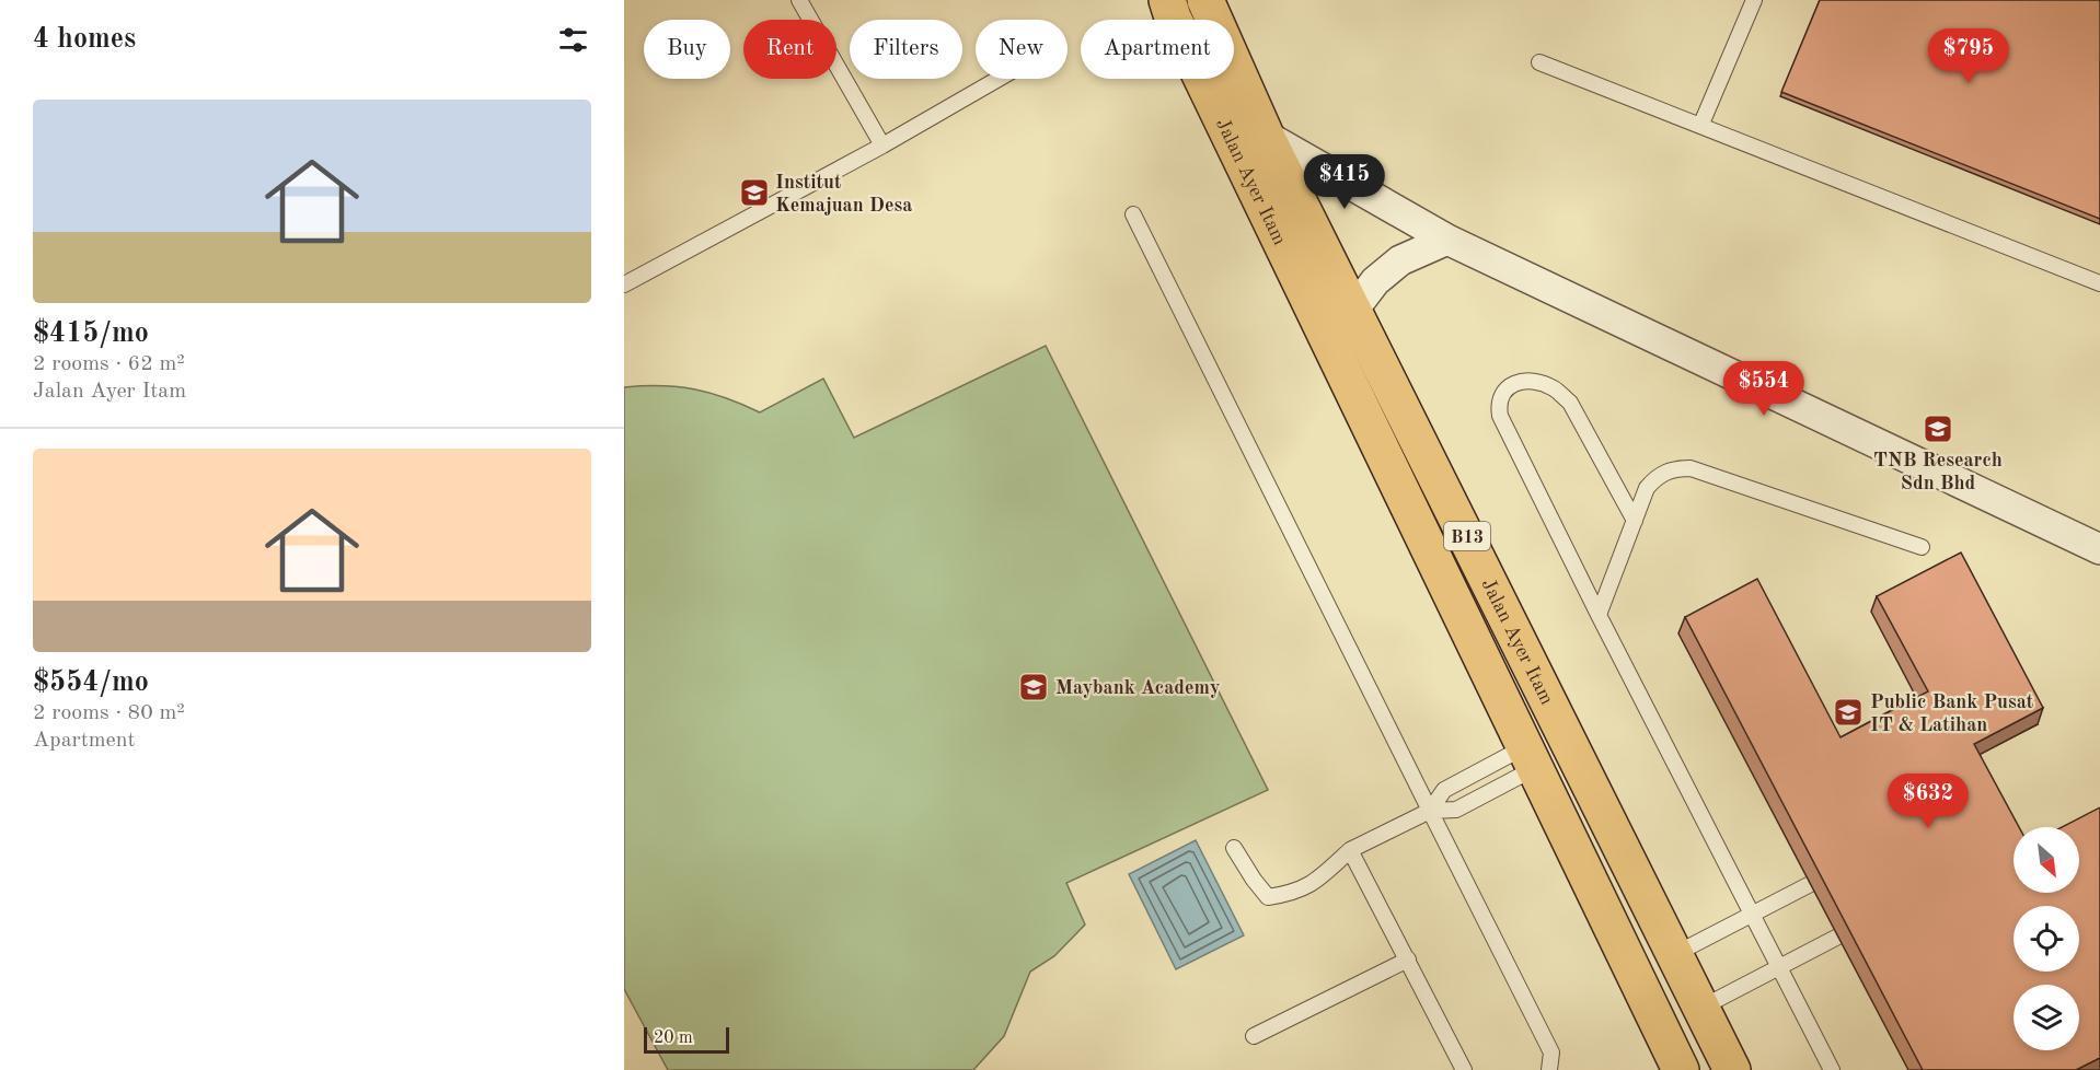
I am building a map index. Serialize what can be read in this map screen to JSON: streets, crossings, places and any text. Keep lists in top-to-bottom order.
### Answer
{
  "streets": {
    "main road": ["Jalan Ayer Itam", "B13"]
  },
  "places": {
    "school or university": [
      "Institut Kemajuan Desa",
      "TNB Research Sdn Bhd",
      "Maybank Academy",
      "Public Bank Pusat IT & Latihan"
    ]
  },
  "scale_bar": "20 m",
  "north": "bottom right",
  "page": {
    "heading": "4 homes",
    "chip": [
      "Buy",
      "Rent",
      "Filters",
      "New",
      "Apartment"
    ],
    "price": [
      "$795",
      "$415",
      "$554",
      "$632"
    ],
    "list": [
      {
        "name": "$415/mo",
        "note": "2 rooms · 62 m² · Jalan Ayer Itam"
      },
      {
        "name": "$554/mo",
        "note": "2 rooms · 80 m² · Apartment"
      }
    ],
    "scale": "20 m"
  }
}
